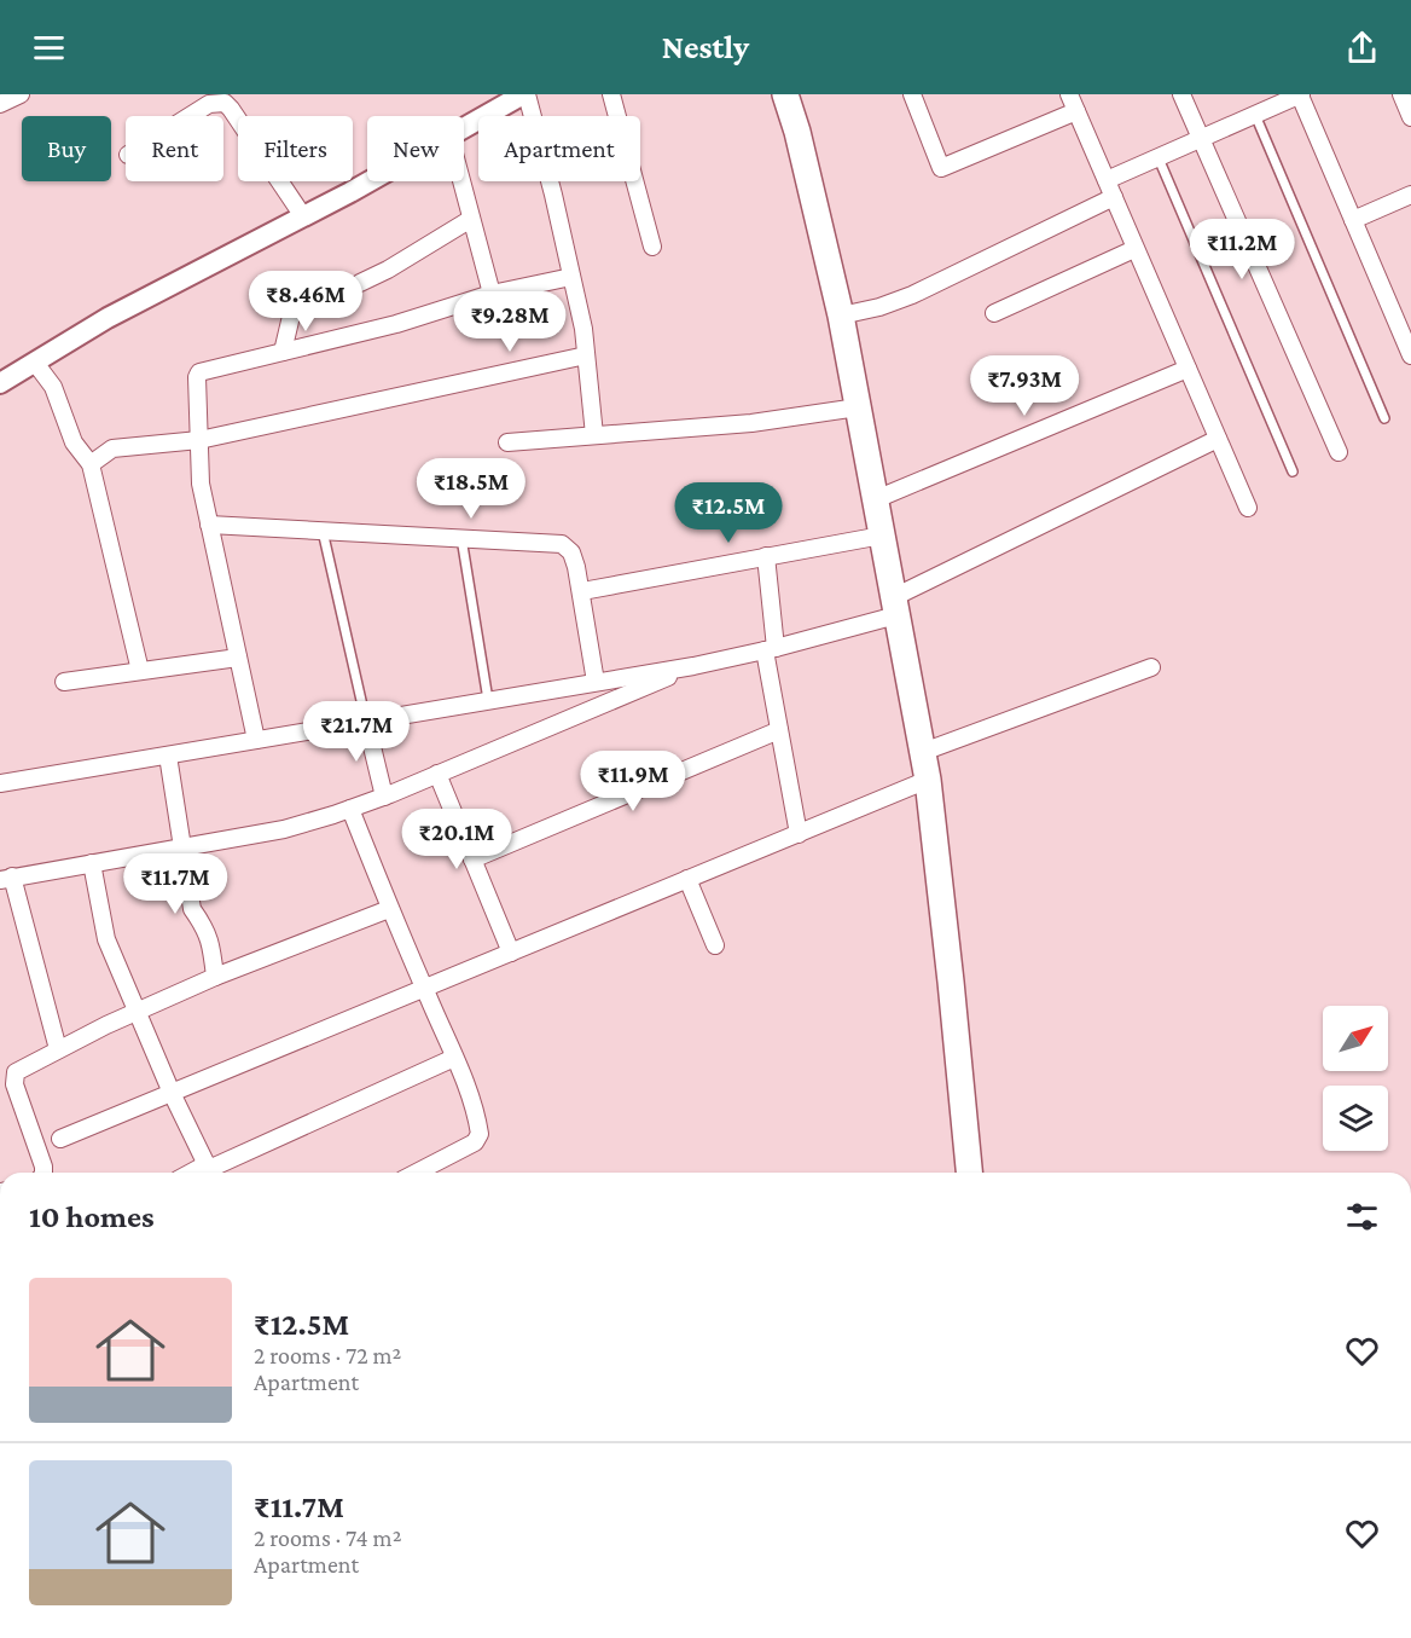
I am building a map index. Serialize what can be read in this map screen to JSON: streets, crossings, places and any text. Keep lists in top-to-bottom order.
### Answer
{
  "north": "top right",
  "page": {
    "header": "Nestly",
    "chip": [
      "Buy",
      "Rent",
      "Filters",
      "New",
      "Apartment"
    ],
    "price": [
      "₹11.2M",
      "₹8.46M",
      "₹9.28M",
      "₹7.93M",
      "₹18.5M",
      "₹12.5M",
      "₹21.7M",
      "₹11.9M",
      "₹20.1M",
      "₹11.7M"
    ],
    "heading": "10 homes",
    "list": [
      {
        "name": "₹12.5M",
        "note": "2 rooms · 72 m² · Apartment"
      },
      {
        "name": "₹11.7M",
        "note": "2 rooms · 74 m² · Apartment"
      }
    ]
  }
}
